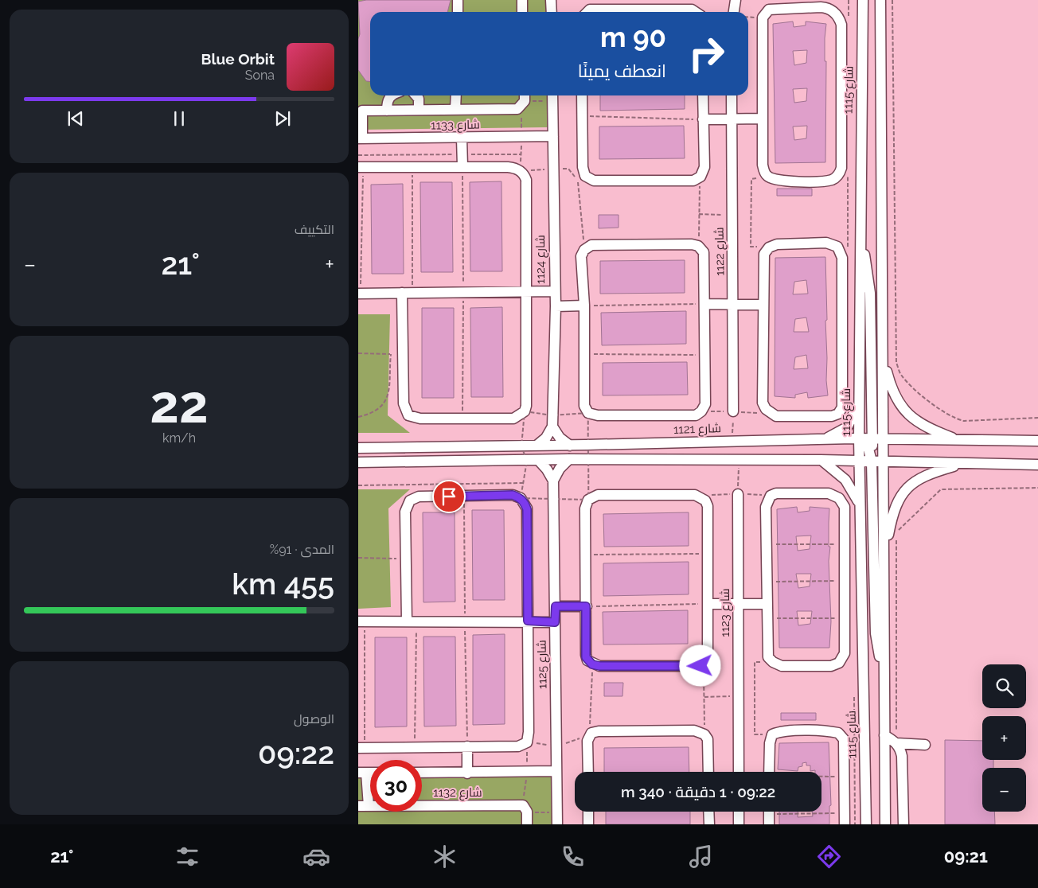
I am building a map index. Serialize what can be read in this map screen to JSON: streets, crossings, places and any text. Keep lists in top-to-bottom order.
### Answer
{
  "streets": {
    "street": [
      "شارع 1115",
      "شارع 1133",
      "شارع 1122",
      "شارع 1124",
      "شارع 1121",
      "شارع 1123",
      "شارع 1125",
      "شارع 1132"
    ]
  },
  "crossings": [
    ["شارع 1115", "شارع 1121"],
    ["شارع 1133", "شارع 1124"],
    ["شارع 1125", "شارع 1132"]
  ],
  "page": {
    "turn": ["90 m", "انعطف يمينًا"],
    "song": ["Blue Orbit", "Sona"],
    "tile": [
      "التكييف",
      ["22", "km/h"],
      ["المدى · 91%", "455 km"],
      ["الوصول", "09:22"]
    ],
    "heat": ["−", "21°", "+"],
    "map_buttons": ["+", "−"],
    "limit": "30",
    "trip": "09:22 · 1 دقيقة · 340 m",
    "tabs": ["09:21", "21°"]
  }
}
